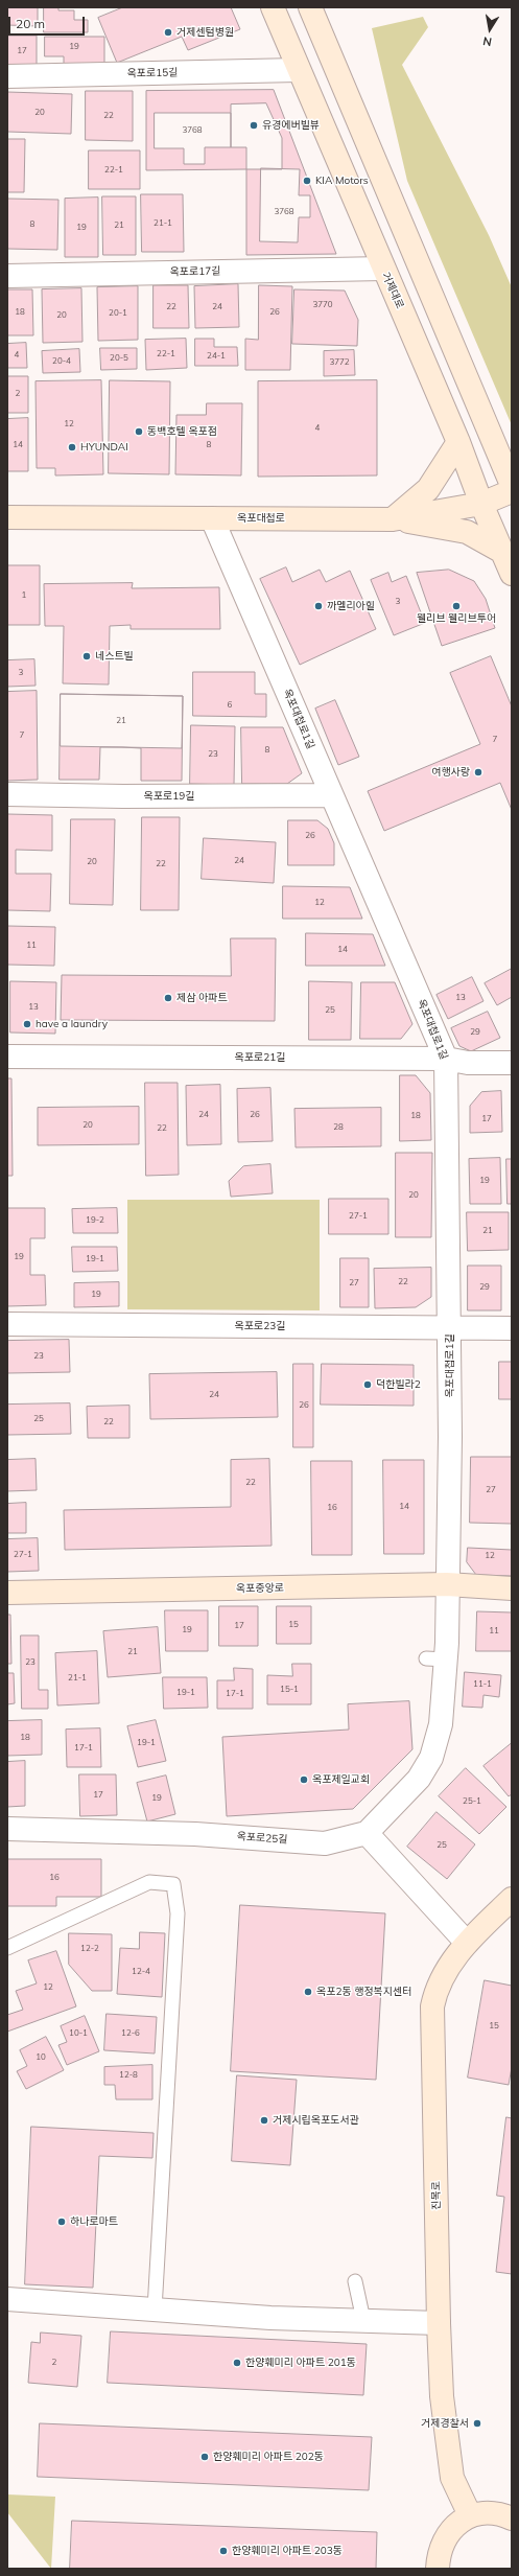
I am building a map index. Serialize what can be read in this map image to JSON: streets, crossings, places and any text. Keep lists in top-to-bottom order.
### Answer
{
  "streets": {
    "street": [
      "옥포로15길",
      "옥포로17길",
      "거제대로",
      "옥포대첩로",
      "옥포대첩로1길",
      "옥포로19길",
      "옥포로21길",
      "옥포로23길",
      "옥포중앙로",
      "옥포로25길",
      "진목로"
    ]
  },
  "crossings": [
    ["옥포로15길", "거제대로"],
    ["옥포로17길", "거제대로"],
    ["거제대로", "옥포대첩로"],
    ["옥포대첩로", "옥포대첩로1길"],
    ["옥포대첩로1길", "옥포로19길"],
    ["옥포대첩로1길", "옥포로21길"],
    ["옥포대첩로1길", "옥포로23길"],
    ["옥포대첩로1길", "옥포중앙로"],
    ["옥포대첩로1길", "옥포로25길"]
  ],
  "places": [
    "거제센텀병원",
    "유경에버빌뷰",
    "KIA Motors",
    "동백호텔 옥포점",
    "HYUNDAI",
    "까멜리아힐",
    "웰리브 웰리브투어",
    "네스트빌",
    "여행사랑",
    "제삼 아파트",
    "have a laundry",
    "덕한빌라2",
    "옥포제일교회",
    "옥포2동 행정복지센터",
    "거제시립옥포도서관",
    "하나로마트",
    "한양훼미리 아파트 201동",
    "거제경찰서",
    "한양훼미리 아파트 202동",
    "한양훼미리 아파트 203동"
  ],
  "house_numbers": [
    "19",
    "17",
    "20",
    "22",
    "3768",
    "22-1",
    "3768",
    "21-1",
    "8",
    "21",
    "19",
    "3770",
    "22",
    "24",
    "18",
    "26",
    "20-1",
    "20",
    "22-1",
    "4",
    "24-1",
    "20-5",
    "20-4",
    "3772",
    "2",
    "12",
    "4",
    "14",
    "8",
    "1",
    "3",
    "3",
    "6",
    "21",
    "7",
    "7",
    "8",
    "23",
    "26",
    "24",
    "20",
    "22",
    "12",
    "11",
    "14",
    "13",
    "13",
    "25",
    "29",
    "24",
    "26",
    "18",
    "17",
    "20",
    "28",
    "22",
    "19",
    "20",
    "27-1",
    "19-2",
    "21",
    "19",
    "19-1",
    "22",
    "27",
    "29",
    "19",
    "23",
    "24",
    "26",
    "25",
    "22",
    "22",
    "27",
    "14",
    "16",
    "27-1",
    "12",
    "15",
    "17",
    "19",
    "11",
    "21",
    "23",
    "21-1",
    "11-1",
    "15-1",
    "19-1",
    "17-1",
    "18",
    "19-1",
    "17-1",
    "17",
    "19",
    "25-1",
    "25",
    "16",
    "12-2",
    "12-4",
    "12",
    "15",
    "10-1",
    "12-6",
    "10",
    "12-8",
    "2"
  ],
  "scale_bar": "20 m",
  "north": "bottom"
}
